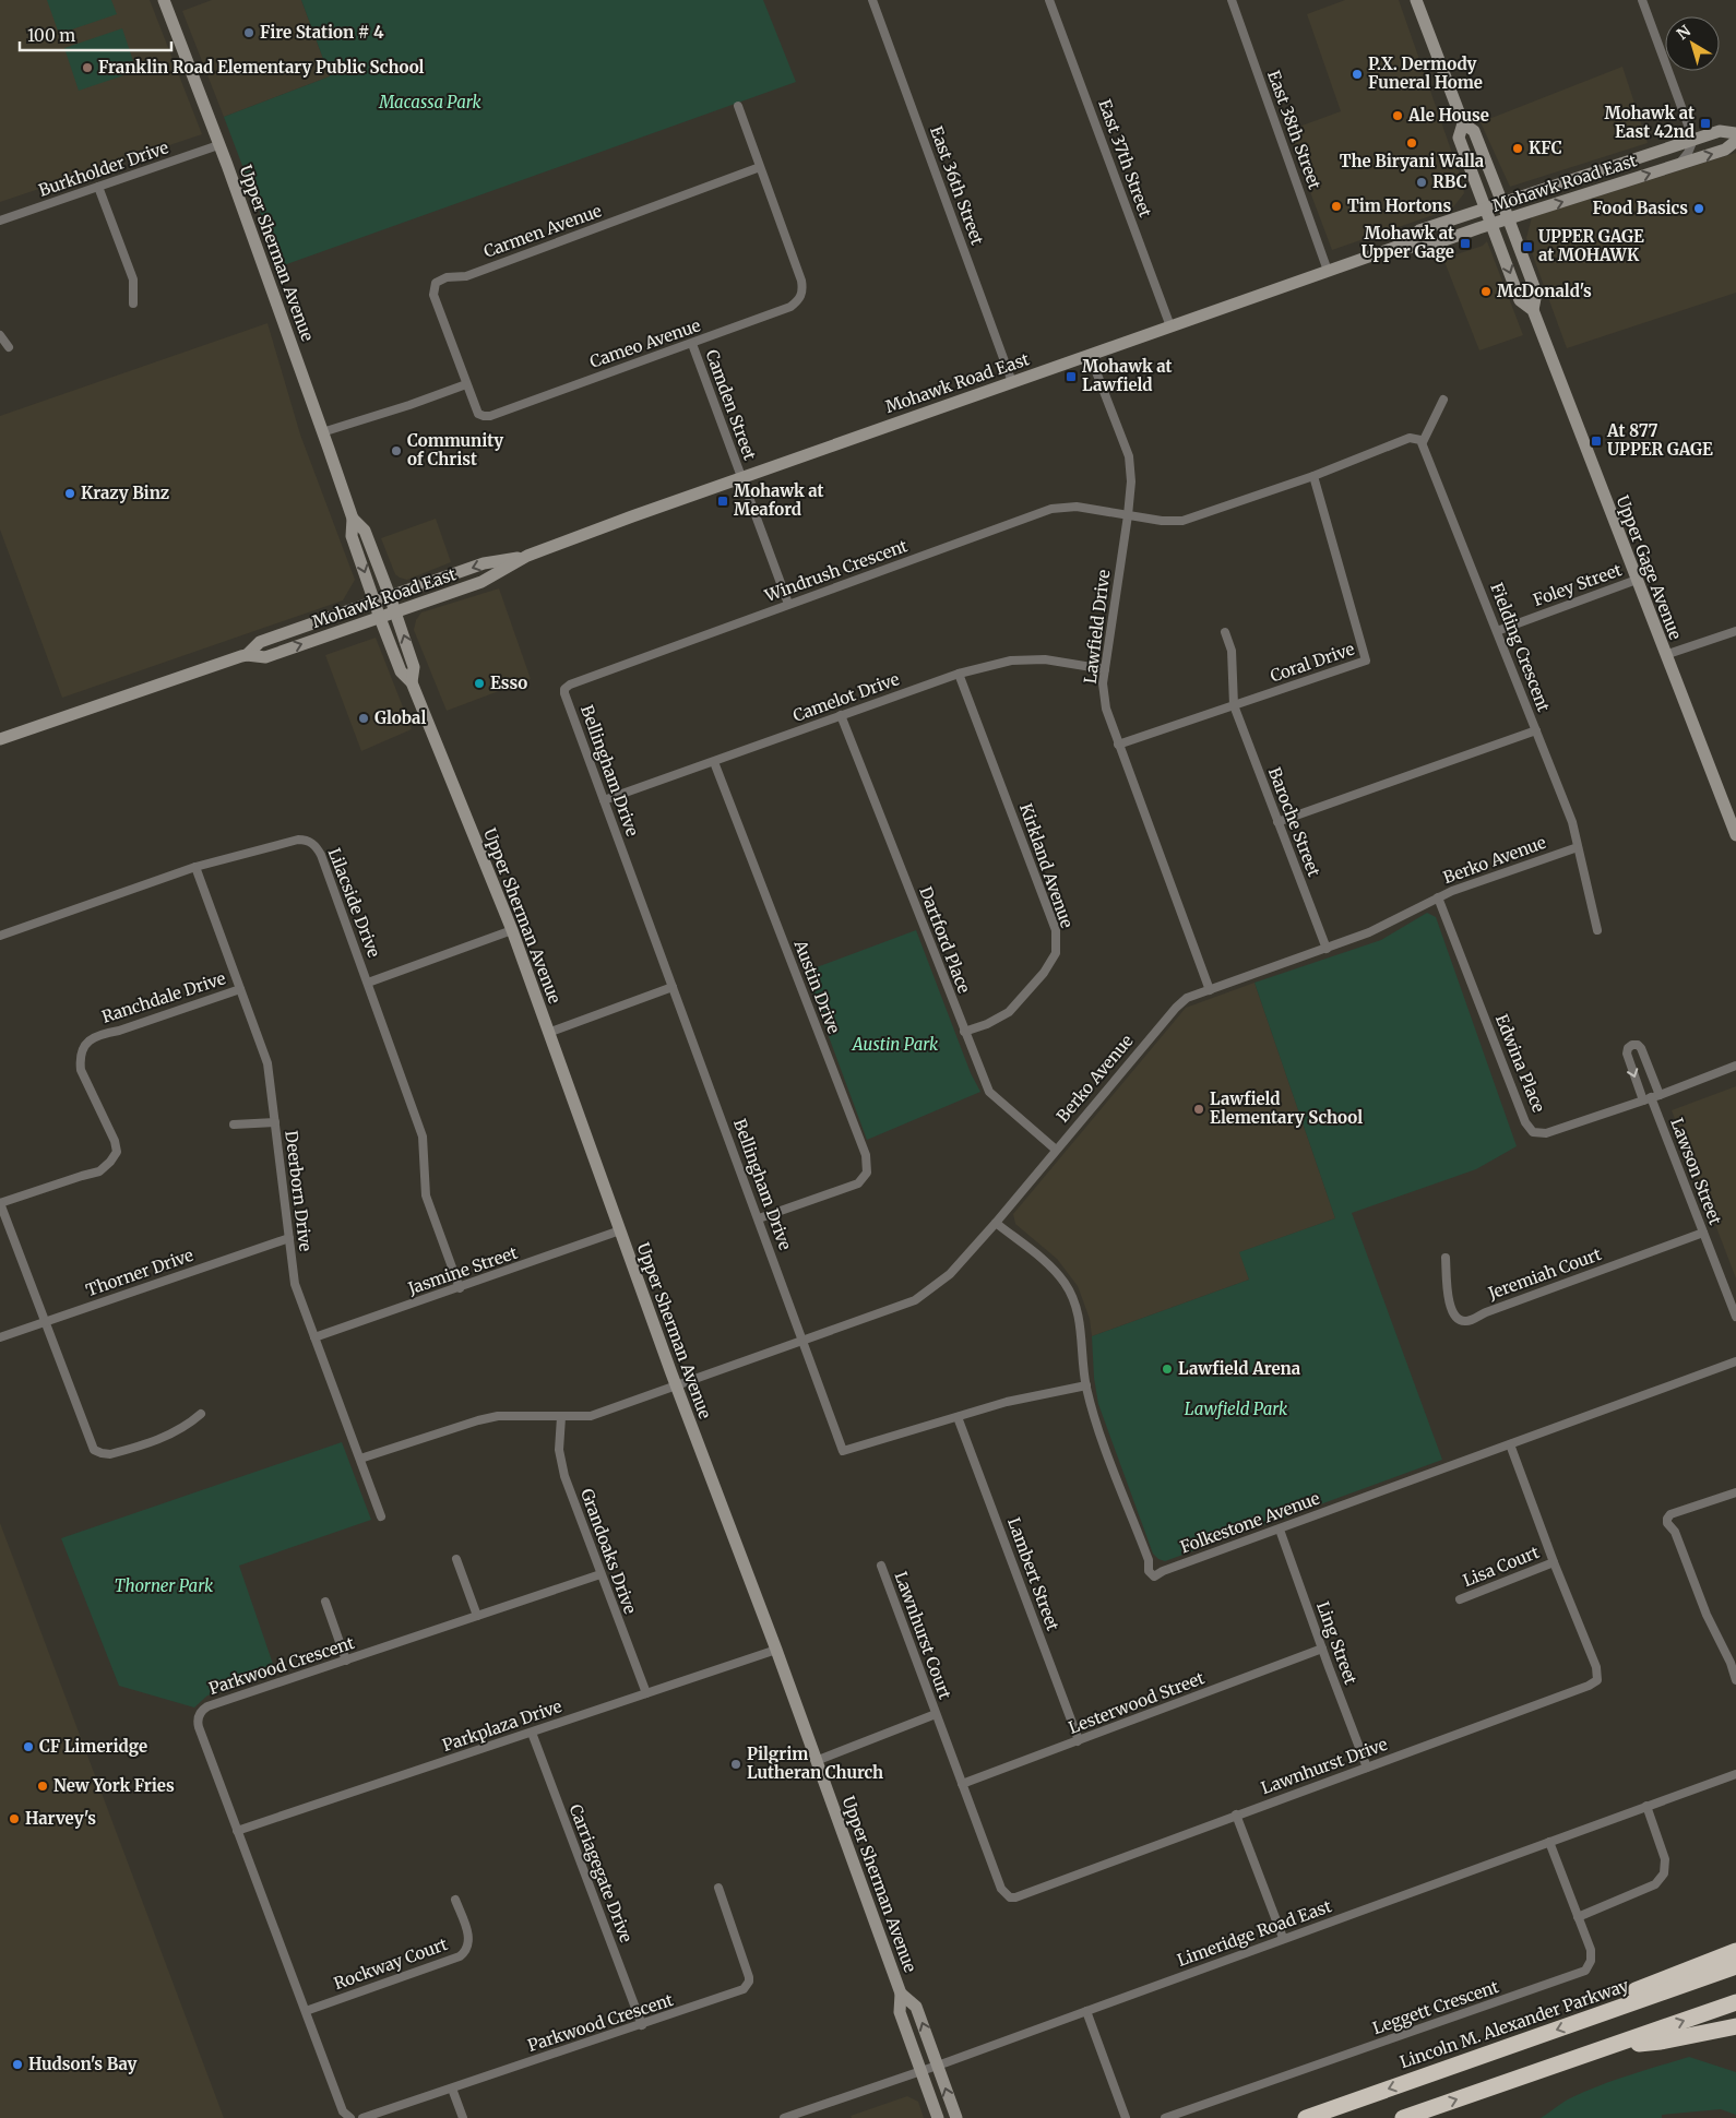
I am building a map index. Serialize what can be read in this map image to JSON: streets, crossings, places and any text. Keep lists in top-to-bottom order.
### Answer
{
  "streets": {
    "highway": ["Lincoln M. Alexander Parkway"],
    "main road": ["Mohawk Road East", "Upper Sherman Avenue", "Upper Gage Avenue"],
    "street": [
      "East 38th Street",
      "East 37th Street",
      "Burkholder Drive",
      "East 36th Street",
      "Carmen Avenue",
      "Cameo Avenue",
      "Camden Street",
      "Windrush Crescent",
      "Foley Street",
      "Lawfield Drive",
      "Fielding Crescent",
      "Coral Drive",
      "Camelot Drive",
      "Bellingham Drive",
      "Baroche Street",
      "Berko Avenue",
      "Kirkland Avenue",
      "Lilacside Drive",
      "Dartford Place",
      "Austin Drive",
      "Ranchdale Drive",
      "Edwina Place",
      "Lawson Street",
      "Deerborn Drive",
      "Jasmine Street",
      "Thorner Drive",
      "Jeremiah Court",
      "Folkestone Avenue",
      "Grandoaks Drive",
      "Lisa Court",
      "Lambert Street",
      "Lawnhurst Court",
      "Ling Street",
      "Parkwood Crescent",
      "Lesterwood Street",
      "Parkplaza Drive",
      "Lawnhurst Drive",
      "Carriagegate Drive",
      "Limeridge Road East",
      "Rockway Court",
      "Leggett Crescent"
    ]
  },
  "crossings": [
    ["East 38th Street", "Mohawk Road East"],
    ["East 37th Street", "Mohawk Road East"],
    ["Burkholder Drive", "Upper Sherman Avenue"],
    ["Mohawk Road East", "East 36th Street"],
    ["Mohawk Road East", "Upper Sherman Avenue"],
    ["Mohawk Road East", "Camden Street"],
    ["Mohawk Road East", "Upper Gage Avenue"],
    ["Mohawk Road East", "Lawfield Drive"],
    ["Carmen Avenue", "Cameo Avenue"],
    ["Upper Sherman Avenue", "Berko Avenue"],
    ["Upper Sherman Avenue", "Jasmine Street"],
    ["Upper Sherman Avenue", "Parkplaza Drive"],
    ["Upper Sherman Avenue", "Limeridge Road East"],
    ["Cameo Avenue", "Camden Street"],
    ["Camden Street", "Windrush Crescent"],
    ["Upper Gage Avenue", "Foley Street"],
    ["Windrush Crescent", "Lawfield Drive"],
    ["Windrush Crescent", "Bellingham Drive"],
    ["Foley Street", "Fielding Crescent"],
    ["Lawfield Drive", "Coral Drive"],
    ["Lawfield Drive", "Camelot Drive"],
    ["Lawfield Drive", "Berko Avenue"],
    ["Fielding Crescent", "Baroche Street"],
    ["Coral Drive", "Baroche Street"],
    ["Camelot Drive", "Bellingham Drive"],
    ["Camelot Drive", "Kirkland Avenue"],
    ["Camelot Drive", "Dartford Place"],
    ["Camelot Drive", "Austin Drive"],
    ["Bellingham Drive", "Berko Avenue"],
    ["Bellingham Drive", "Austin Drive"],
    ["Bellingham Drive", "Folkestone Avenue"],
    ["Bellingham Drive", "Lambert Street"],
    ["Baroche Street", "Berko Avenue"],
    ["Berko Avenue", "Dartford Place"],
    ["Berko Avenue", "Edwina Place"],
    ["Berko Avenue", "Deerborn Drive"],
    ["Berko Avenue", "Folkestone Avenue"],
    ["Berko Avenue", "Grandoaks Drive"],
    ["Kirkland Avenue", "Dartford Place"],
    ["Lilacside Drive", "Deerborn Drive"],
    ["Lilacside Drive", "Jasmine Street"],
    ["Ranchdale Drive", "Deerborn Drive"],
    ["Edwina Place", "Lawson Street"],
    ["Lawson Street", "Jeremiah Court"],
    ["Deerborn Drive", "Jasmine Street"],
    ["Deerborn Drive", "Thorner Drive"],
    ["Folkestone Avenue", "Ling Street"],
    ["Folkestone Avenue", "Lawnhurst Drive"],
    ["Grandoaks Drive", "Parkwood Crescent"],
    ["Grandoaks Drive", "Parkplaza Drive"],
    ["Lisa Court", "Lawnhurst Drive"],
    ["Lambert Street", "Lesterwood Street"],
    ["Lawnhurst Court", "Lawnhurst Drive"],
    ["Ling Street", "Lesterwood Street"],
    ["Ling Street", "Lawnhurst Drive"],
    ["Parkwood Crescent", "Parkplaza Drive"],
    ["Parkwood Crescent", "Carriagegate Drive"],
    ["Parkwood Crescent", "Rockway Court"],
    ["Lesterwood Street", "Lawnhurst Drive"],
    ["Parkplaza Drive", "Carriagegate Drive"],
    ["Limeridge Road East", "Leggett Crescent"]
  ],
  "parks": [
    "Macassa Park",
    "Austin Park",
    "Lawfield Park",
    "Thorner Park"
  ],
  "places": {
    "other": [
      "Fire Station # 4",
      "Franklin Road Elementary Public School",
      "P.X. Dermody Funeral Home",
      "Ale House",
      "The Biryani Walla",
      "KFC",
      "RBC",
      "Tim Hortons",
      "Food Basics",
      "McDonald's",
      "Community of Christ",
      "Krazy Binz",
      "Esso",
      "Global",
      "Lawfield Elementary School",
      "Lawfield Arena",
      "CF Limeridge",
      "Pilgrim Lutheran Church",
      "New York Fries",
      "Harvey's",
      "Hudson's Bay"
    ],
    "transit": [
      "Mohawk at East 42nd",
      "Mohawk at Upper Gage",
      "UPPER GAGE at MOHAWK",
      "Mohawk at Lawfield",
      "At 877 UPPER GAGE",
      "Mohawk at Meaford"
    ]
  },
  "scale_bar": "100 m",
  "north": "top left"
}
